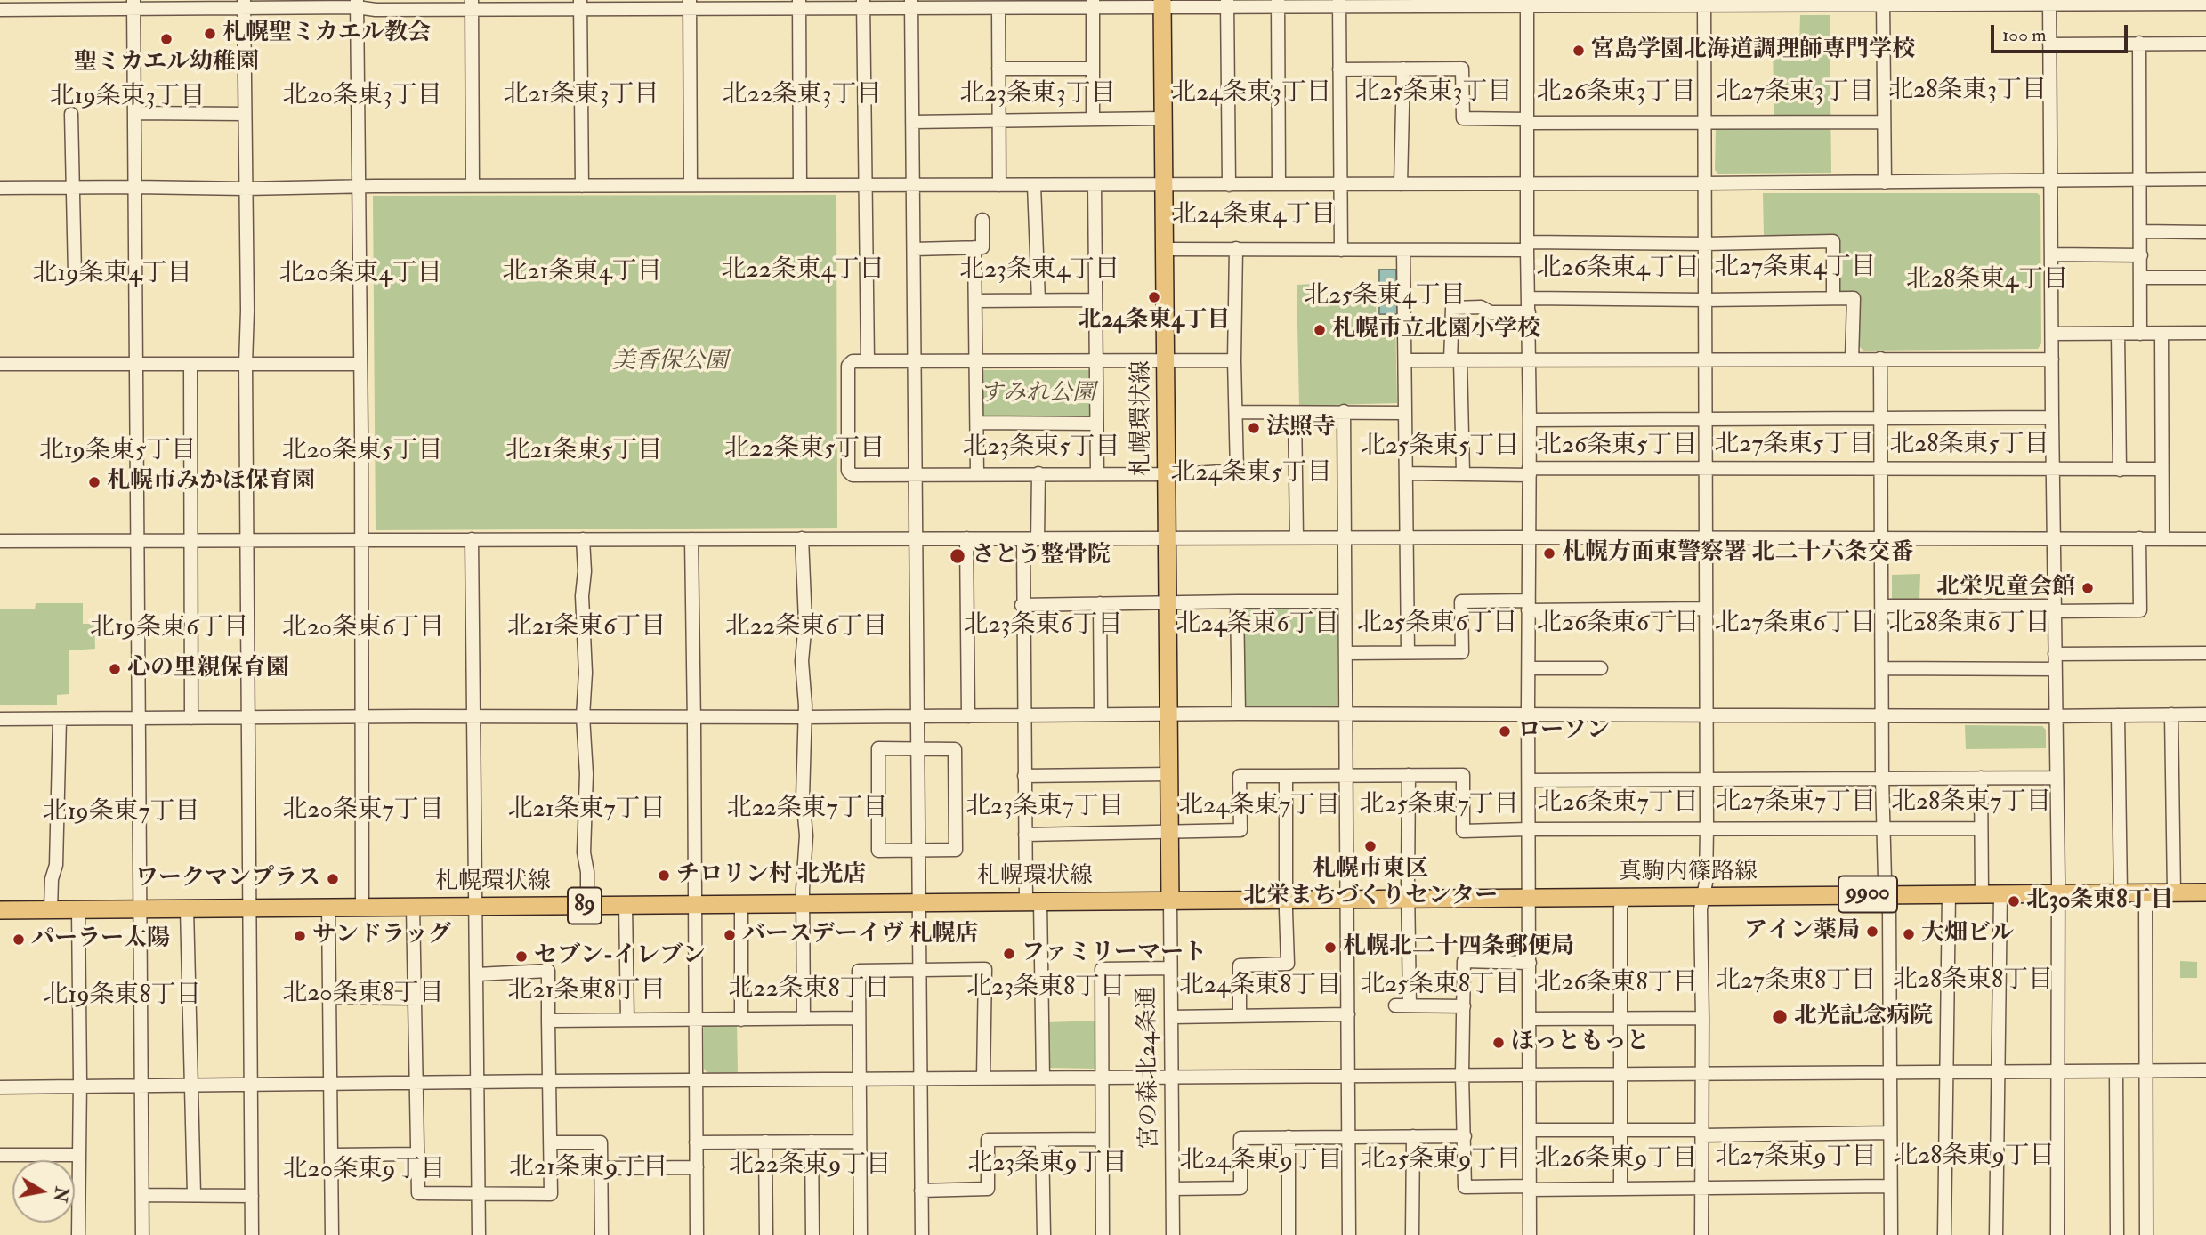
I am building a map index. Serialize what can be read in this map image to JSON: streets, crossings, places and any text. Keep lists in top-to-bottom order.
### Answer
{
  "streets": {
    "main road": [
      "札幌環状線",
      "真駒内篠路線",
      "9900",
      "89"
    ],
    "street": ["宮の森北24条通"]
  },
  "crossings": [
    ["札幌環状線", "真駒内篠路線"],
    ["札幌環状線", "宮の森北24条通"],
    ["真駒内篠路線", "宮の森北24条通"]
  ],
  "districts": [
    "北28条東3丁目",
    "北25条東3丁目",
    "北26条東3丁目",
    "北27条東3丁目",
    "北24条東3丁目",
    "北23条東3丁目",
    "北21条東3丁目",
    "北22条東3丁目",
    "北20条東3丁目",
    "北19条東3丁目",
    "北24条東4丁目",
    "北27条東4丁目",
    "北26条東4丁目",
    "北22条東4丁目",
    "北23条東4丁目",
    "北21条東4丁目",
    "北19条東4丁目",
    "北20条東4丁目",
    "北28条東4丁目",
    "北25条東4丁目",
    "北27条東5丁目",
    "北28条東5丁目",
    "北26条東5丁目",
    "北25条東5丁目",
    "北23条東5丁目",
    "北22条東5丁目",
    "北19条東5丁目",
    "北20条東5丁目",
    "北21条東5丁目",
    "北24条東5丁目",
    "北25条東6丁目",
    "北26条東6丁目",
    "北27条東6丁目",
    "北28条東6丁目",
    "北24条東6丁目",
    "北23条東6丁目",
    "北21条東6丁目",
    "北22条東6丁目",
    "北19条東6丁目",
    "北20条東6丁目",
    "北27条東7丁目",
    "北28条東7丁目",
    "北26条東7丁目",
    "北25条東7丁目",
    "北24条東7丁目",
    "北23条東7丁目",
    "北22条東7丁目",
    "北21条東7丁目",
    "北20条東7丁目",
    "北19条東7丁目",
    "北28条東8丁目",
    "北27条東8丁目",
    "北26条東8丁目",
    "北25条東8丁目",
    "北24条東8丁目",
    "北23条東8丁目",
    "北22条東8丁目",
    "北21条東8丁目",
    "北20条東8丁目",
    "北19条東8丁目",
    "北28条東9丁目",
    "北27条東9丁目",
    "北26条東9丁目",
    "北25条東9丁目",
    "北24条東9丁目",
    "北23条東9丁目",
    "北22条東9丁目",
    "北21条東9丁目",
    "北20条東9丁目"
  ],
  "parks": ["美香保公園", "すみれ公園"],
  "places": [
    "札幌聖ミカエル教会",
    "聖ミカエル幼稚園",
    "宮島学園北海道調理師専門学校",
    "北24条東4丁目",
    "札幌市立北園小学校",
    "法照寺",
    "札幌市みかほ保育園",
    "札幌方面東警察署 北二十六条交番",
    "さとう整骨院",
    "北栄児童会館",
    "心の里親保育園",
    "ローソン",
    "札幌市東区 北栄まちづくりセンター",
    "チロリン村 北光店",
    "ワークマンプラス",
    "北30条東8丁目",
    "アイン薬局",
    "大畑ビル",
    "バースデーイヴ 札幌店",
    "サンドラッグ",
    "パーラー太陽",
    "札幌北二十四条郵便局",
    "ファミリーマート",
    "セブン-イレブン",
    "北光記念病院",
    "ほっともっと"
  ],
  "scale_bar": "100 m",
  "north": "right"
}
